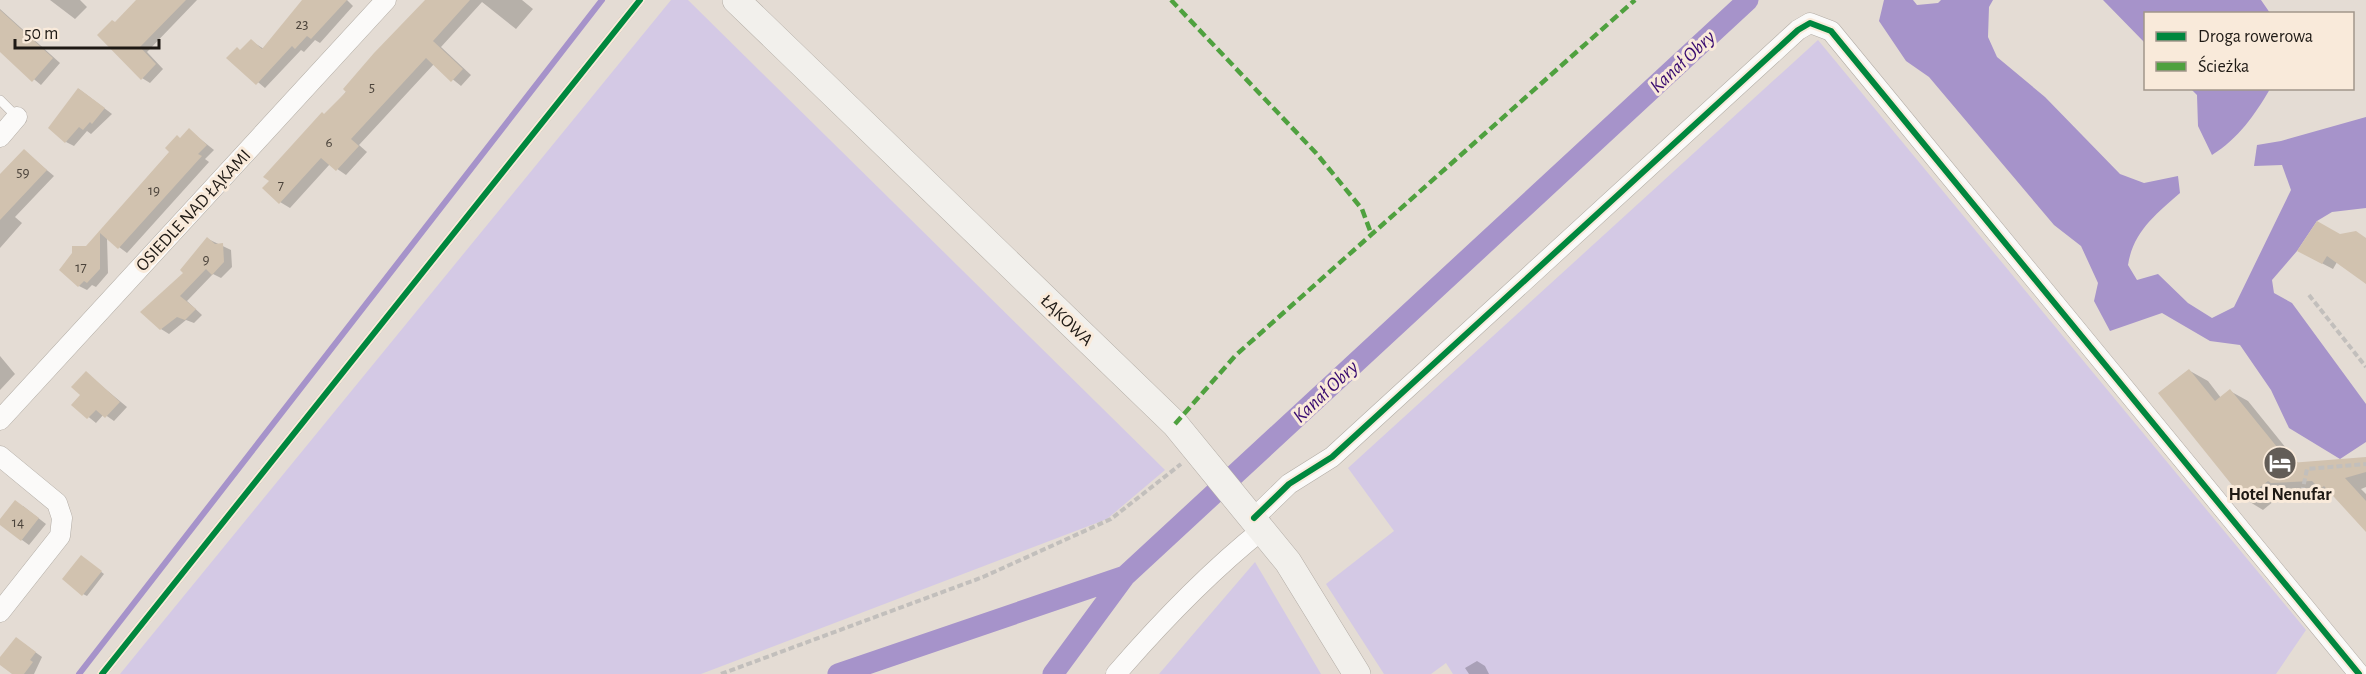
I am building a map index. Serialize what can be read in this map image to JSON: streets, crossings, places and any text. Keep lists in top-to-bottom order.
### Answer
{
  "streets": {
    "street": ["OSIEDLE NAD ŁĄKAMI", "ŁĄKOWA"]
  },
  "water": ["Kanał Obry"],
  "places": {
    "hotel": ["Hotel Nenufar"]
  },
  "house_numbers": [
    "23",
    "5",
    "6",
    "59",
    "7",
    "19",
    "9",
    "17",
    "14"
  ],
  "legend": ["Droga rowerowa", "Ścieżka"],
  "scale_bar": "50 m"
}
